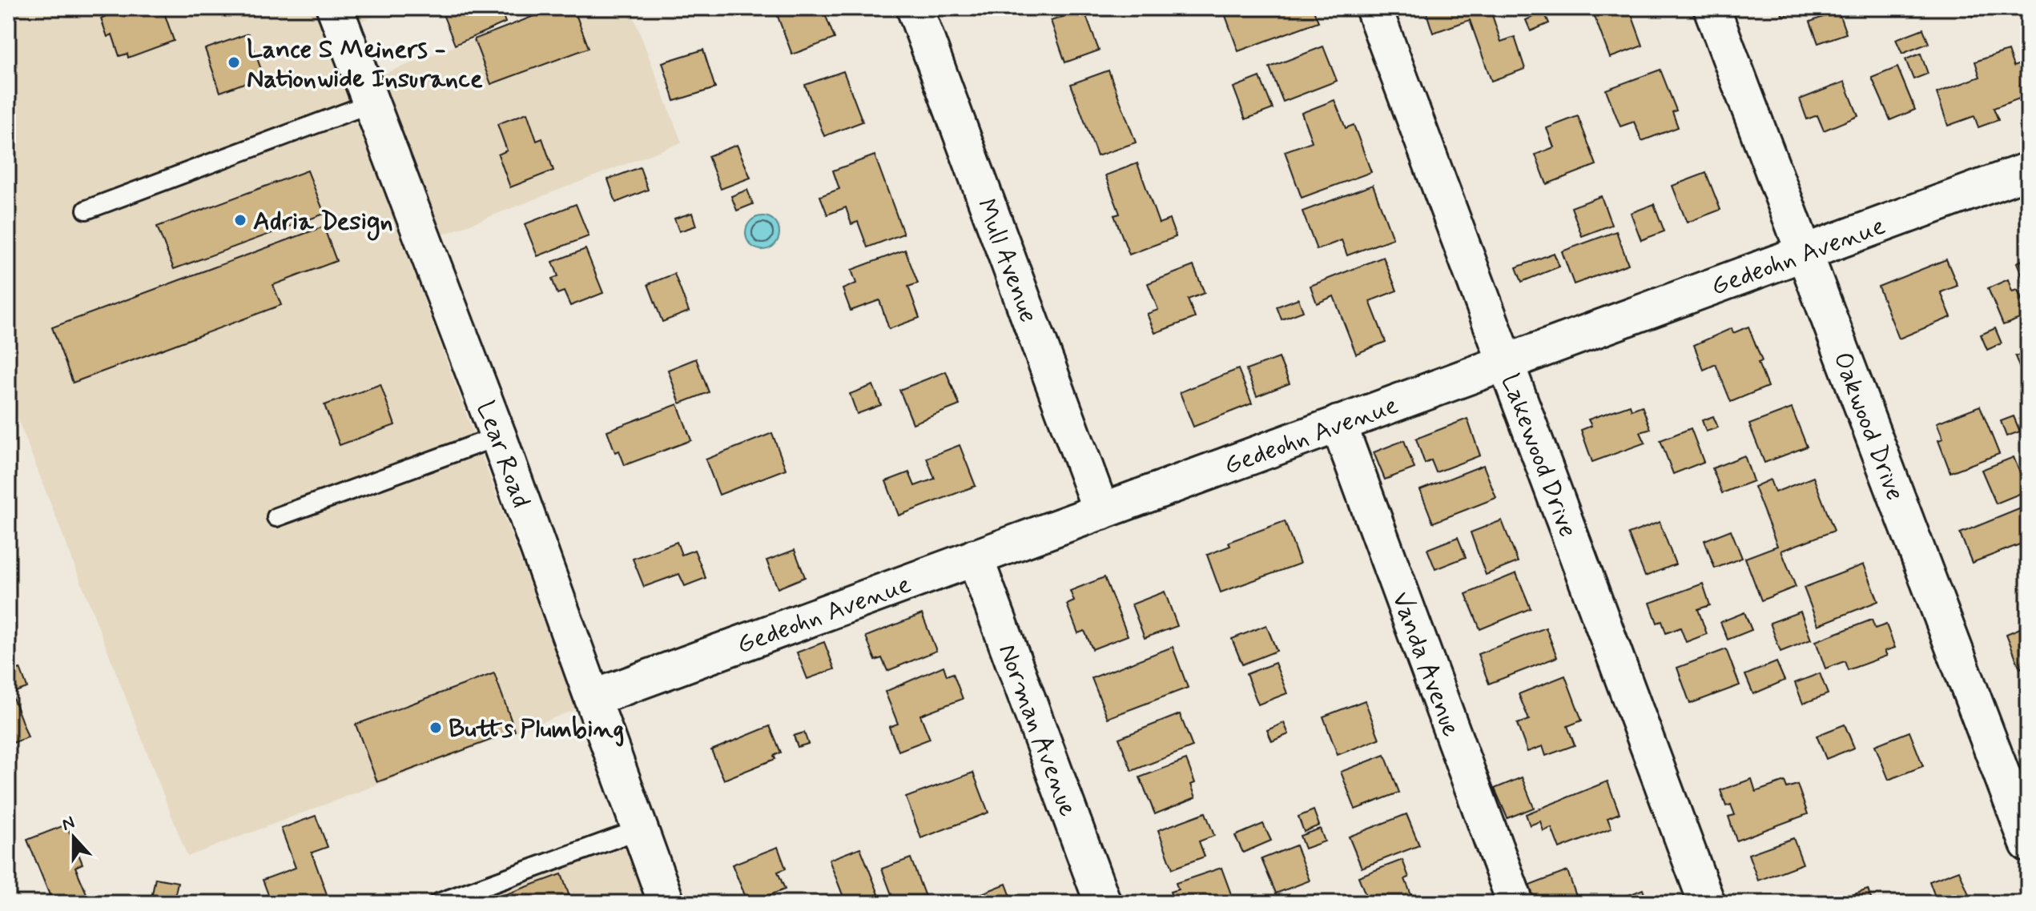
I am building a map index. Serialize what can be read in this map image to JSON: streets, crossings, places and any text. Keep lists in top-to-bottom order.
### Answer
{
  "streets": {
    "street": [
      "Gedeohn Avenue",
      "Mull Avenue",
      "Oakwood Drive",
      "Lear Road",
      "Lakewood Drive",
      "Vanda Avenue",
      "Norman Avenue"
    ]
  },
  "crossings": [
    ["Gedeohn Avenue", "Mull Avenue"],
    ["Gedeohn Avenue", "Oakwood Drive"],
    ["Gedeohn Avenue", "Lear Road"],
    ["Gedeohn Avenue", "Lakewood Drive"],
    ["Gedeohn Avenue", "Vanda Avenue"],
    ["Gedeohn Avenue", "Norman Avenue"]
  ],
  "places": ["Lance S Meiners - Nationwide Insurance", "Adria Design", "Butts Plumbing"],
  "north": "top"
}
